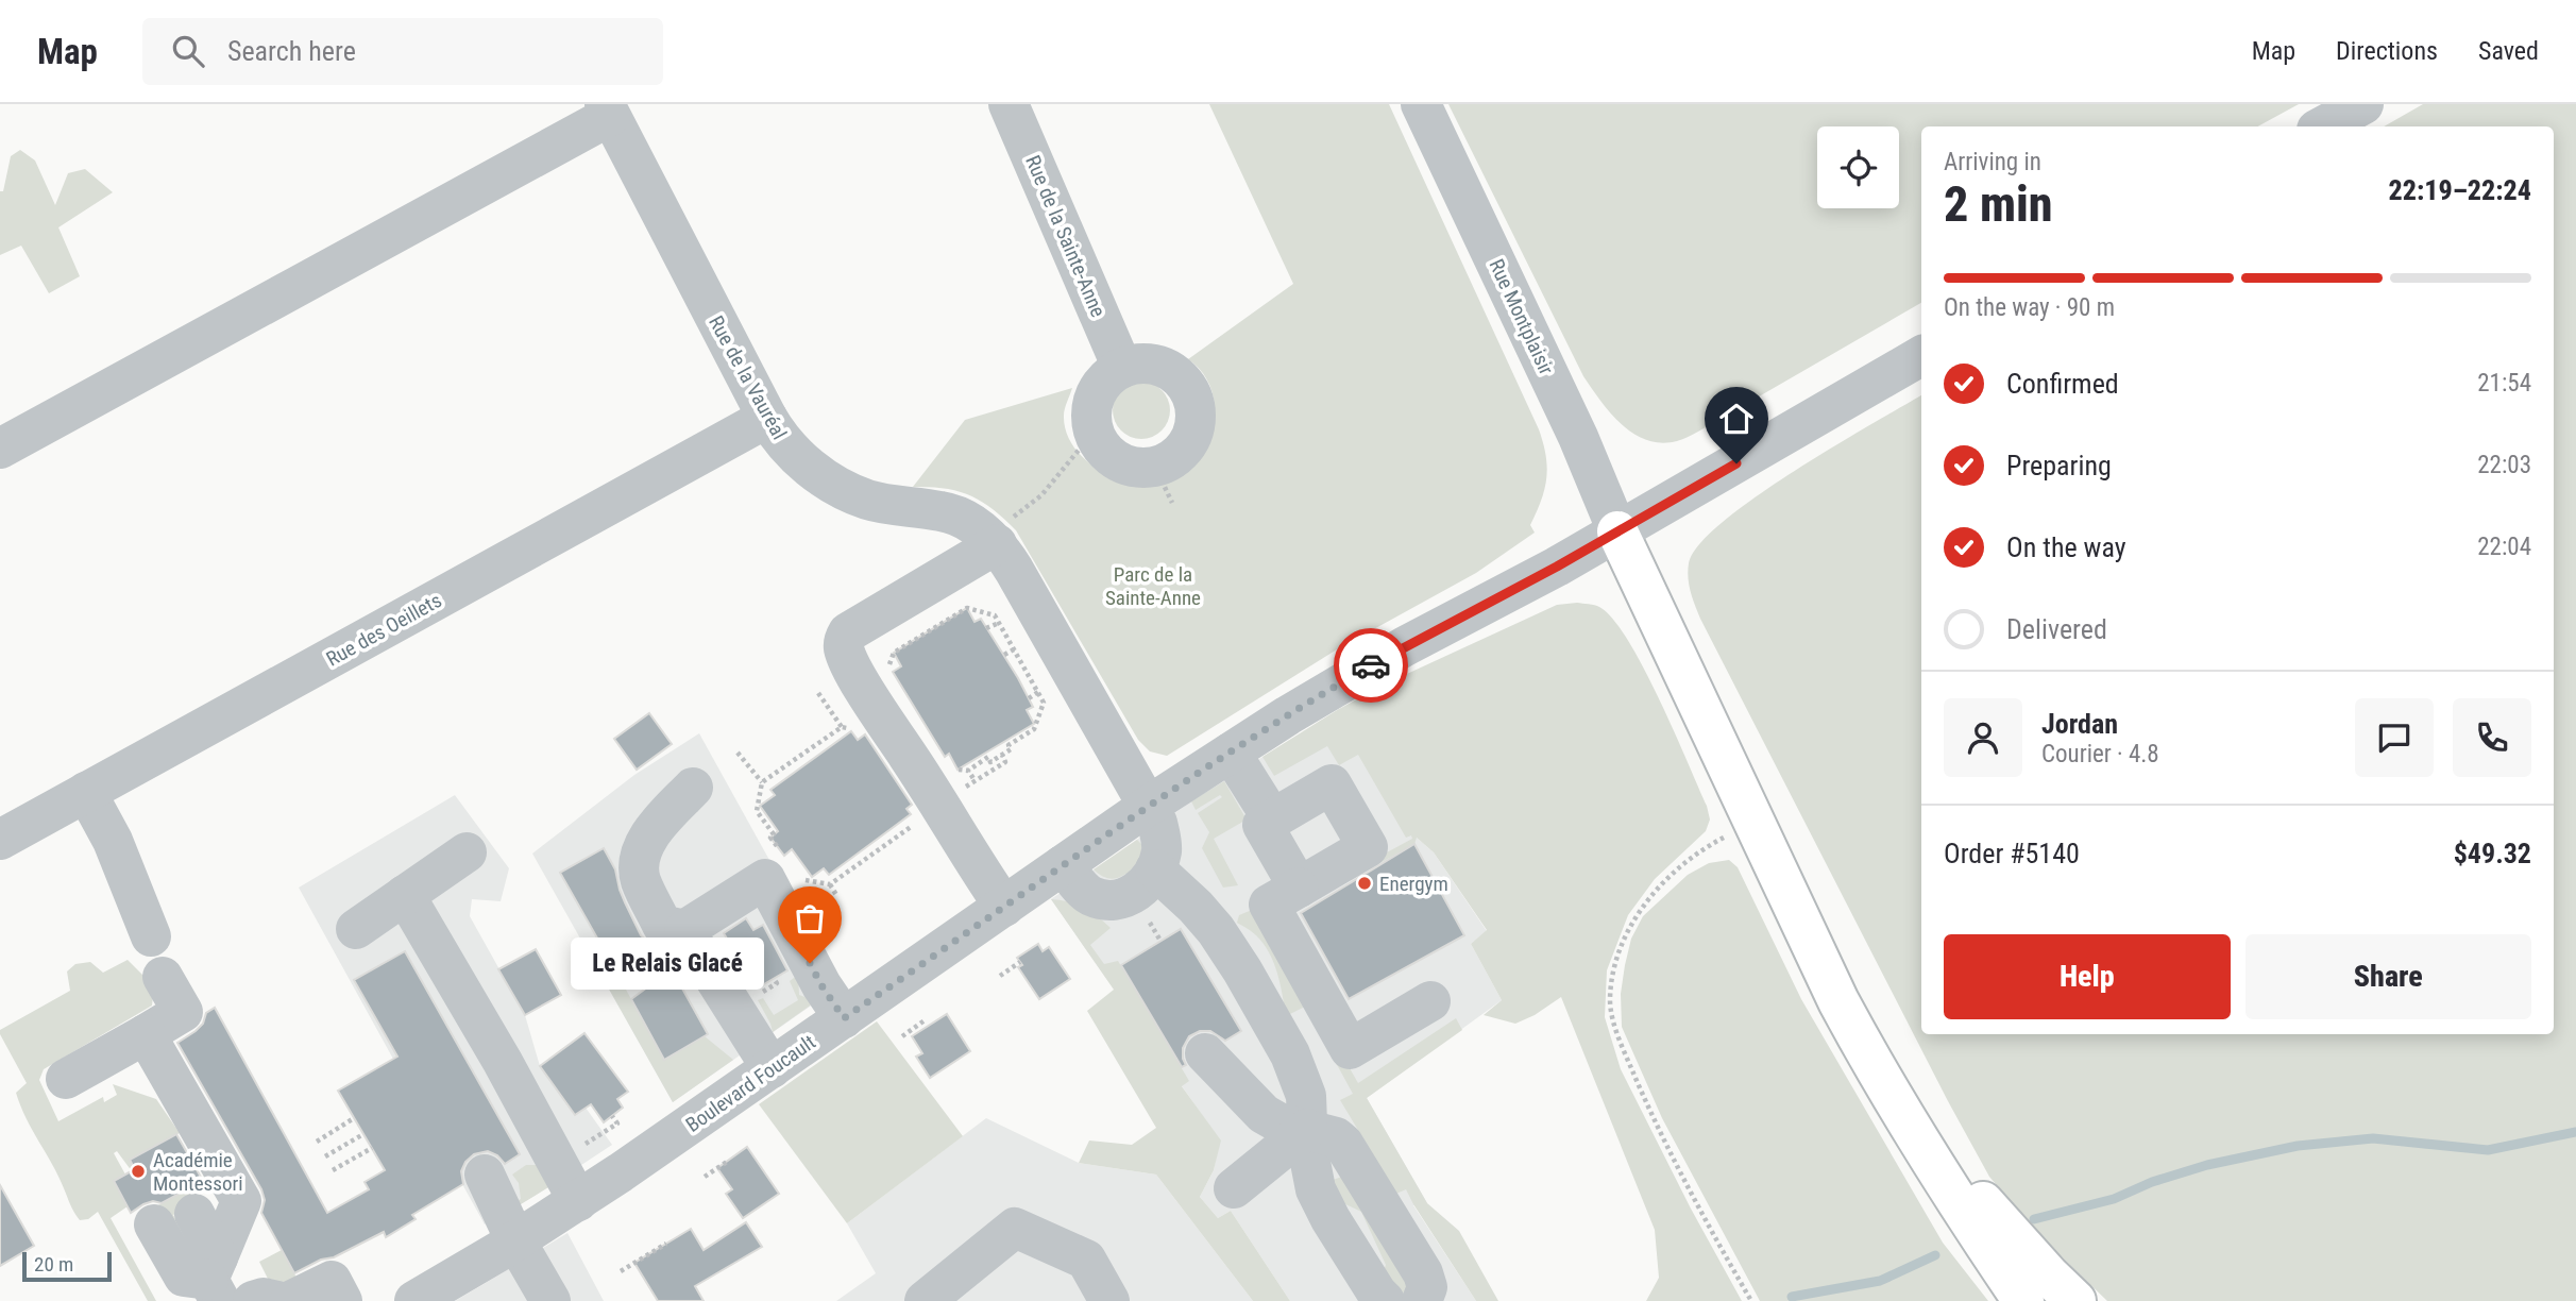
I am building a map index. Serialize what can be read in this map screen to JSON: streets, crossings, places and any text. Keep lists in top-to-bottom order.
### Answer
{
  "streets": {
    "street": [
      "Rue de la Sainte-Anne",
      "Rue Montplaisir",
      "Rue de la Vauréal",
      "Rue des Oeillets",
      "Boulevard Foucault"
    ]
  },
  "crossings": [
    ["Rue Montplaisir", "Boulevard Foucault"],
    ["Rue de la Vauréal", "Rue des Oeillets"],
    ["Rue de la Vauréal", "Boulevard Foucault"]
  ],
  "parks": ["Parc de la Sainte-Anne"],
  "places": ["Energym", "Le Relais Glacé", "Académie Montessori"],
  "scale_bar": "20 m",
  "page": {
    "header": "Map",
    "search": "Search here",
    "nav": ["Map", "Directions", "Saved"],
    "heading": ["2 min", "Arriving in", "22:19–22:24"],
    "panel": [
      "Jordan",
      "Courier · 4.8",
      "Order #5140",
      "$49.32"
    ],
    "bar": "On the way · 90 m",
    "list": [
      ["Confirmed", "21:54"],
      ["Preparing", "22:03"],
      ["On the way", "22:04"],
      "Delivered"
    ],
    "buttons": ["Help", "Share"],
    "bubble": "Le Relais Glacé",
    "scale": "20 m"
  }
}
